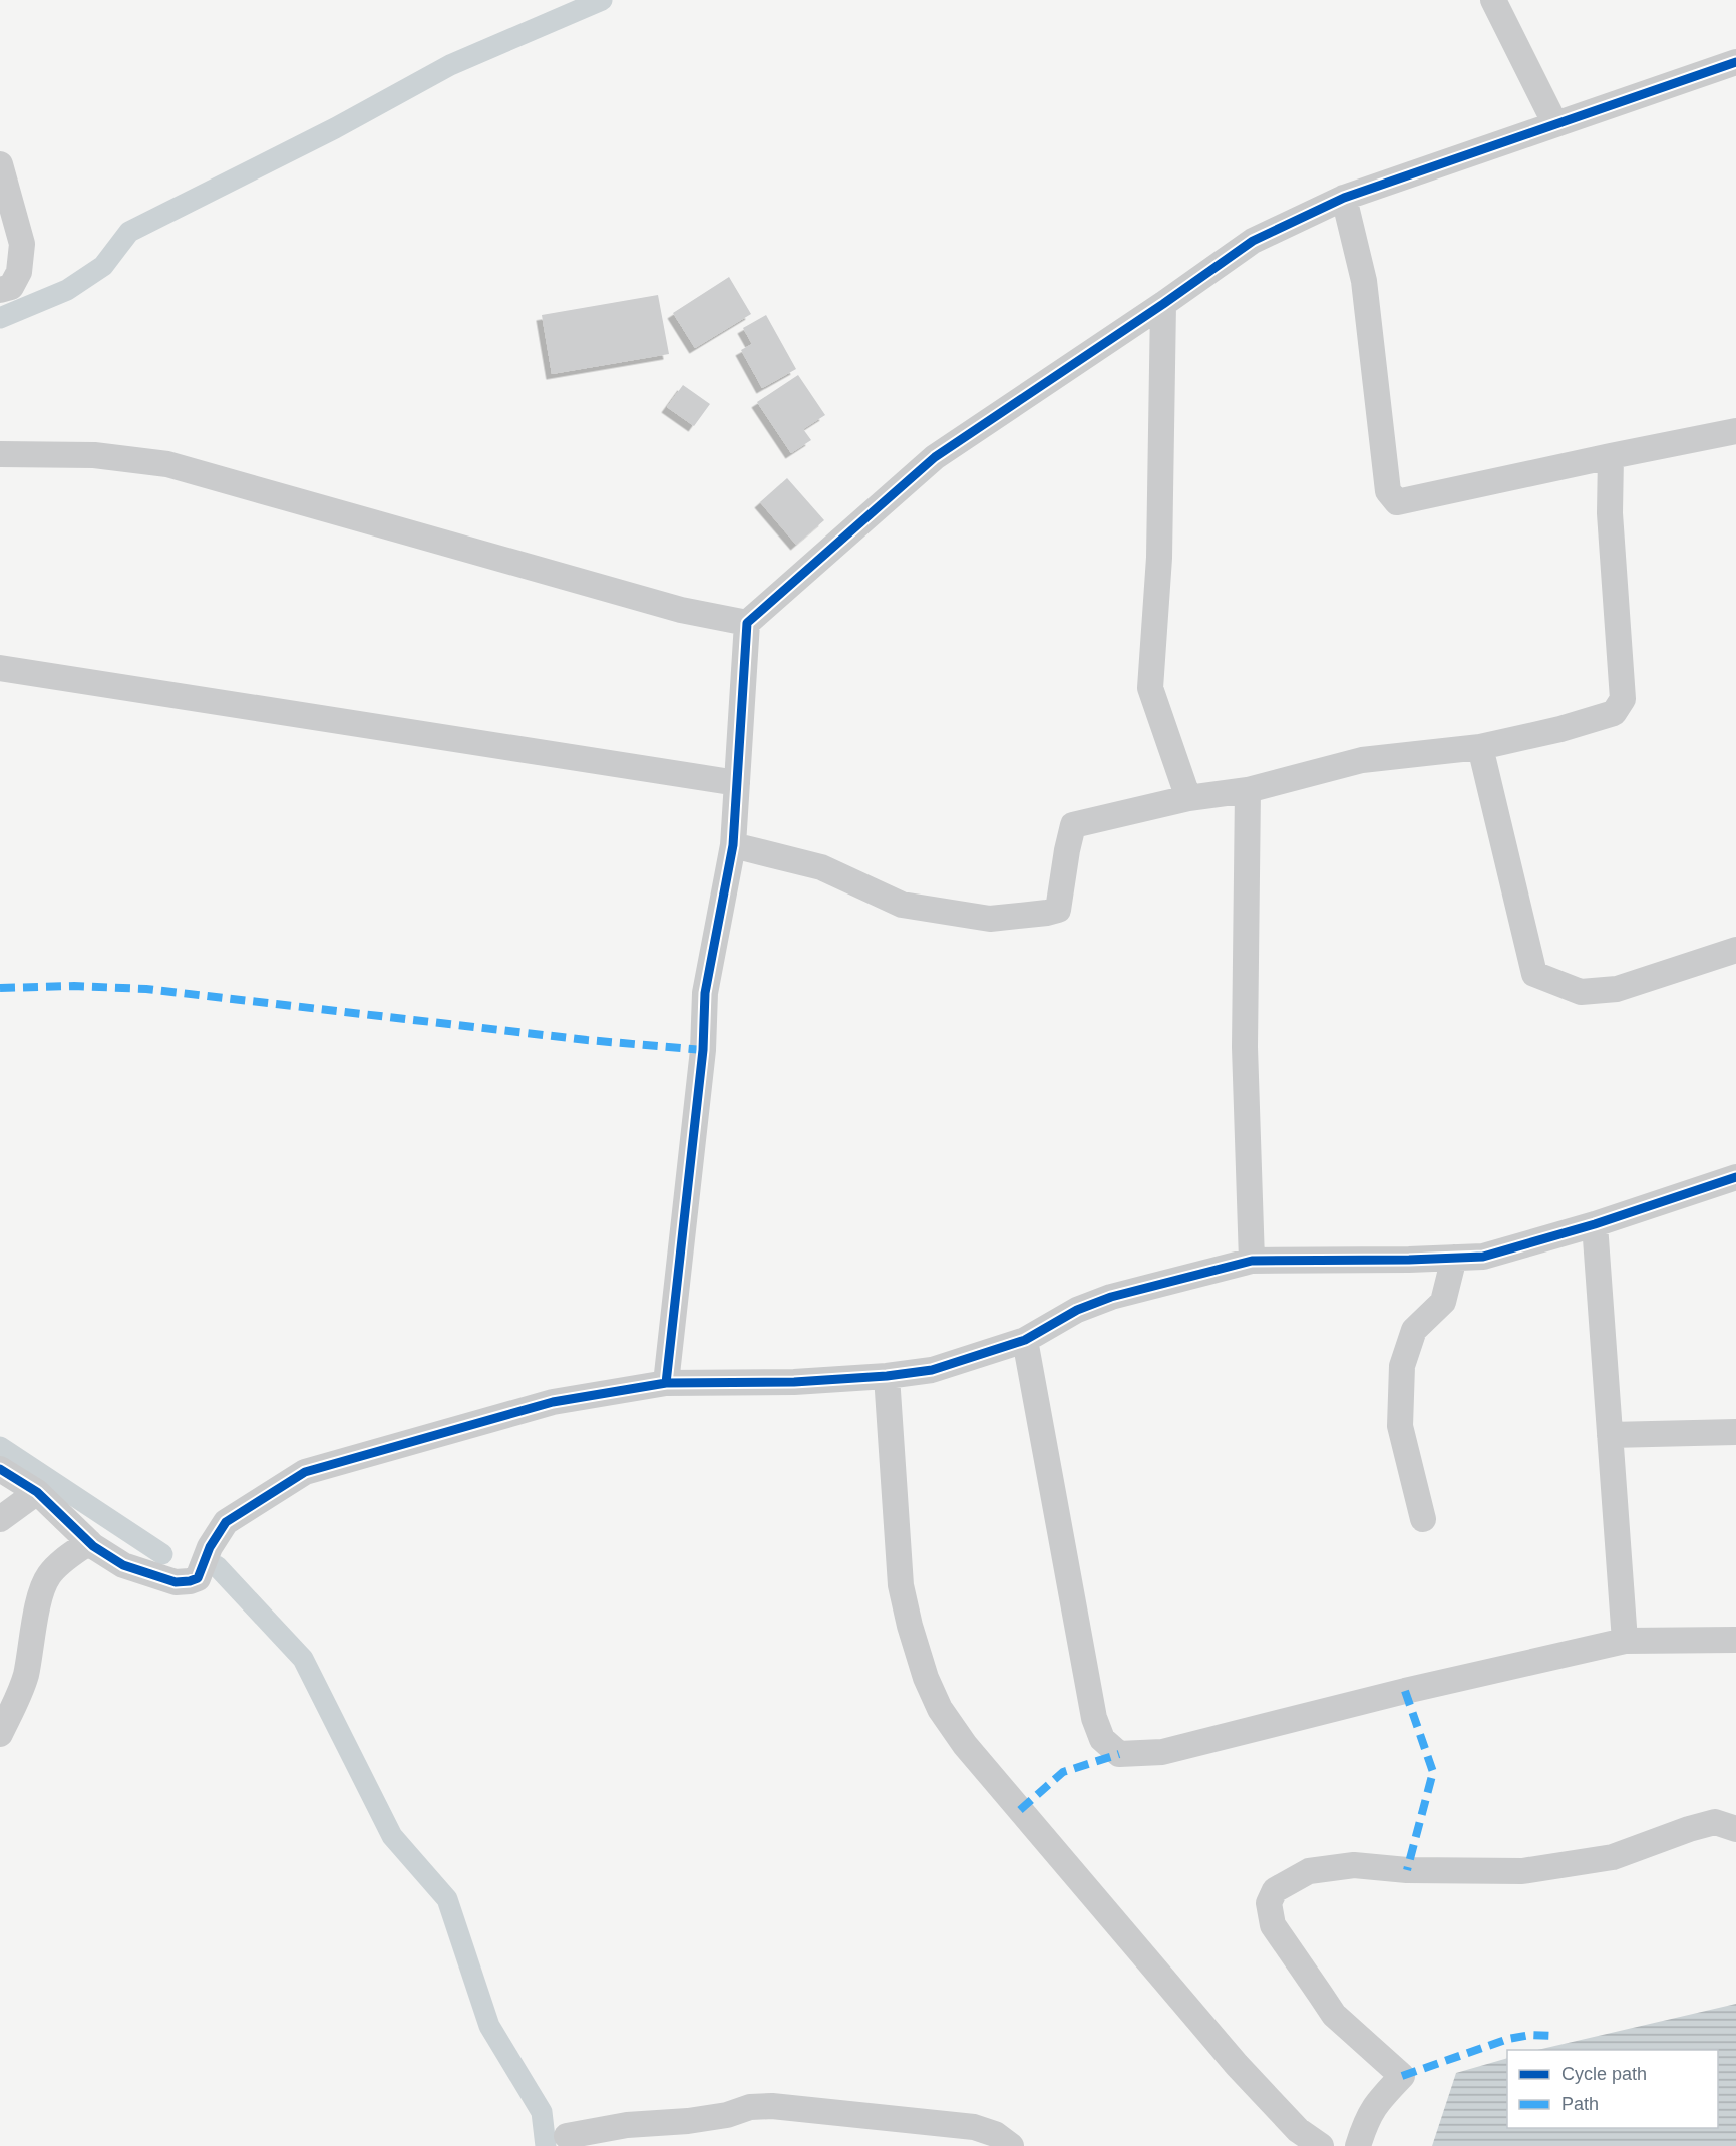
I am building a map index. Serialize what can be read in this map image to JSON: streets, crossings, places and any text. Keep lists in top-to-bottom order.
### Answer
{
  "legend": ["Cycle path", "Path"]
}
